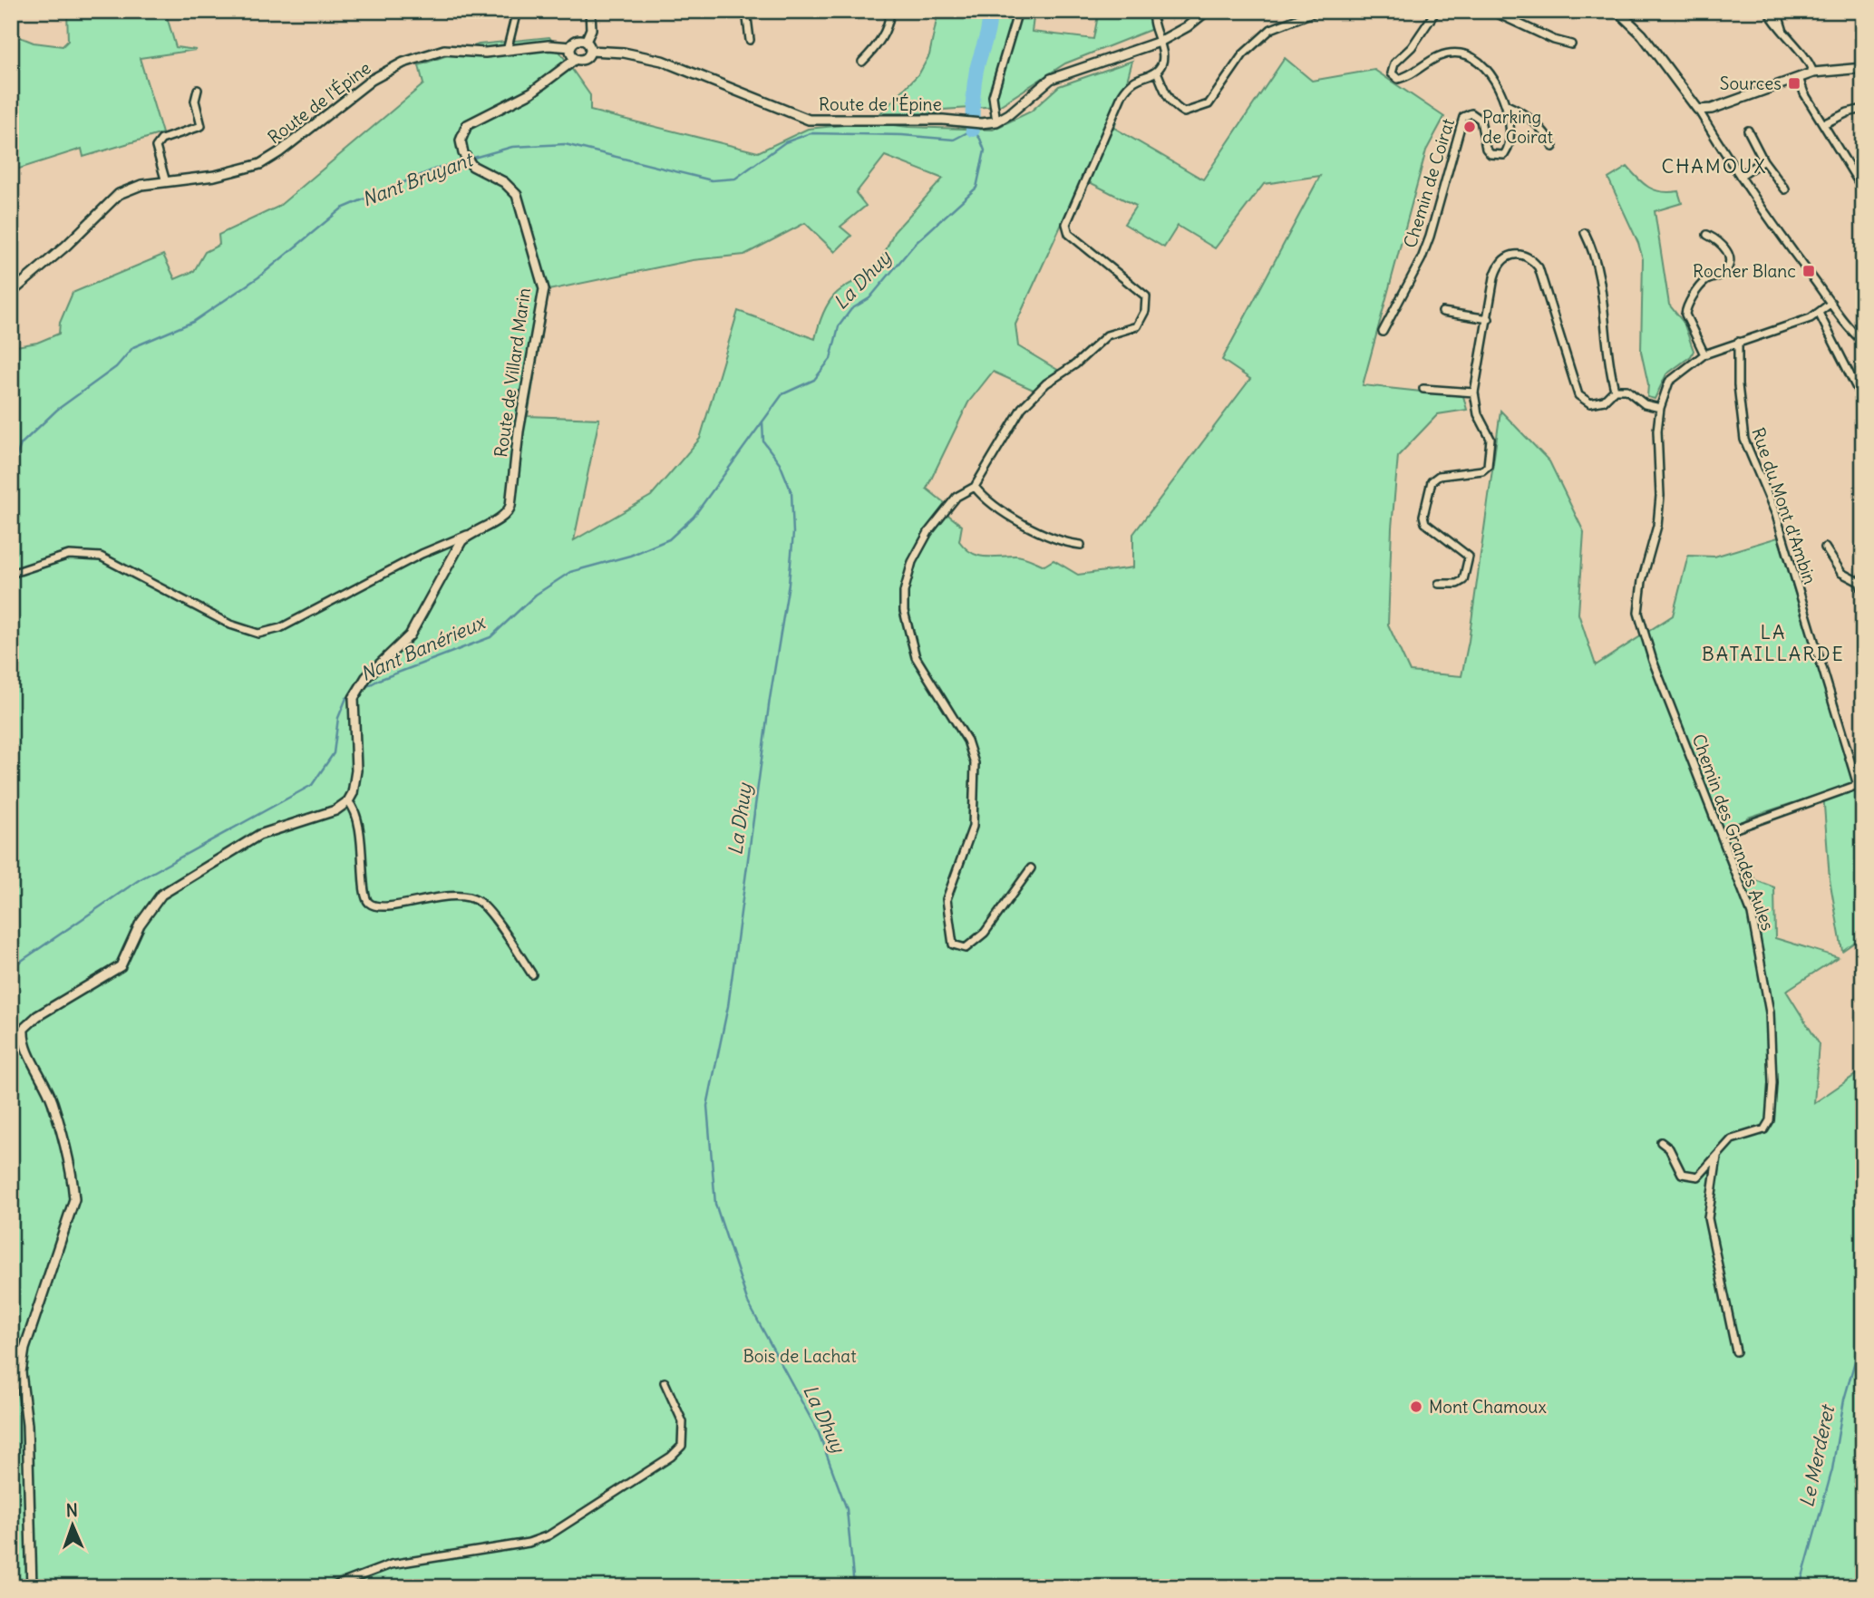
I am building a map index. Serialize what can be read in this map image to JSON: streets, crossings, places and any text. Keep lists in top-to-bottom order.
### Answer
{
  "streets": {
    "street": [
      "Route de l'Épine",
      "Chemin de Coirat",
      "Route de Villard Marin",
      "Rue du Mont d'Ambin",
      "Chemin des Grandes Aules"
    ]
  },
  "crossings": [
    ["Route de l'Épine", "Route de Villard Marin"],
    ["Rue du Mont d'Ambin", "Chemin des Grandes Aules"]
  ],
  "districts": ["CHAMOUX", "LA BATAILLARDE"],
  "water": [
    "Nant Bruyant",
    "La Dhuy",
    "Nant Banérieux",
    "Le Merderet"
  ],
  "parks": ["Bois de Lachat"],
  "places": {
    "transit": ["Sources", "Rocher Blanc"],
    "other": ["Parking de Coirat", "Mont Chamoux"]
  },
  "north": "top"
}
